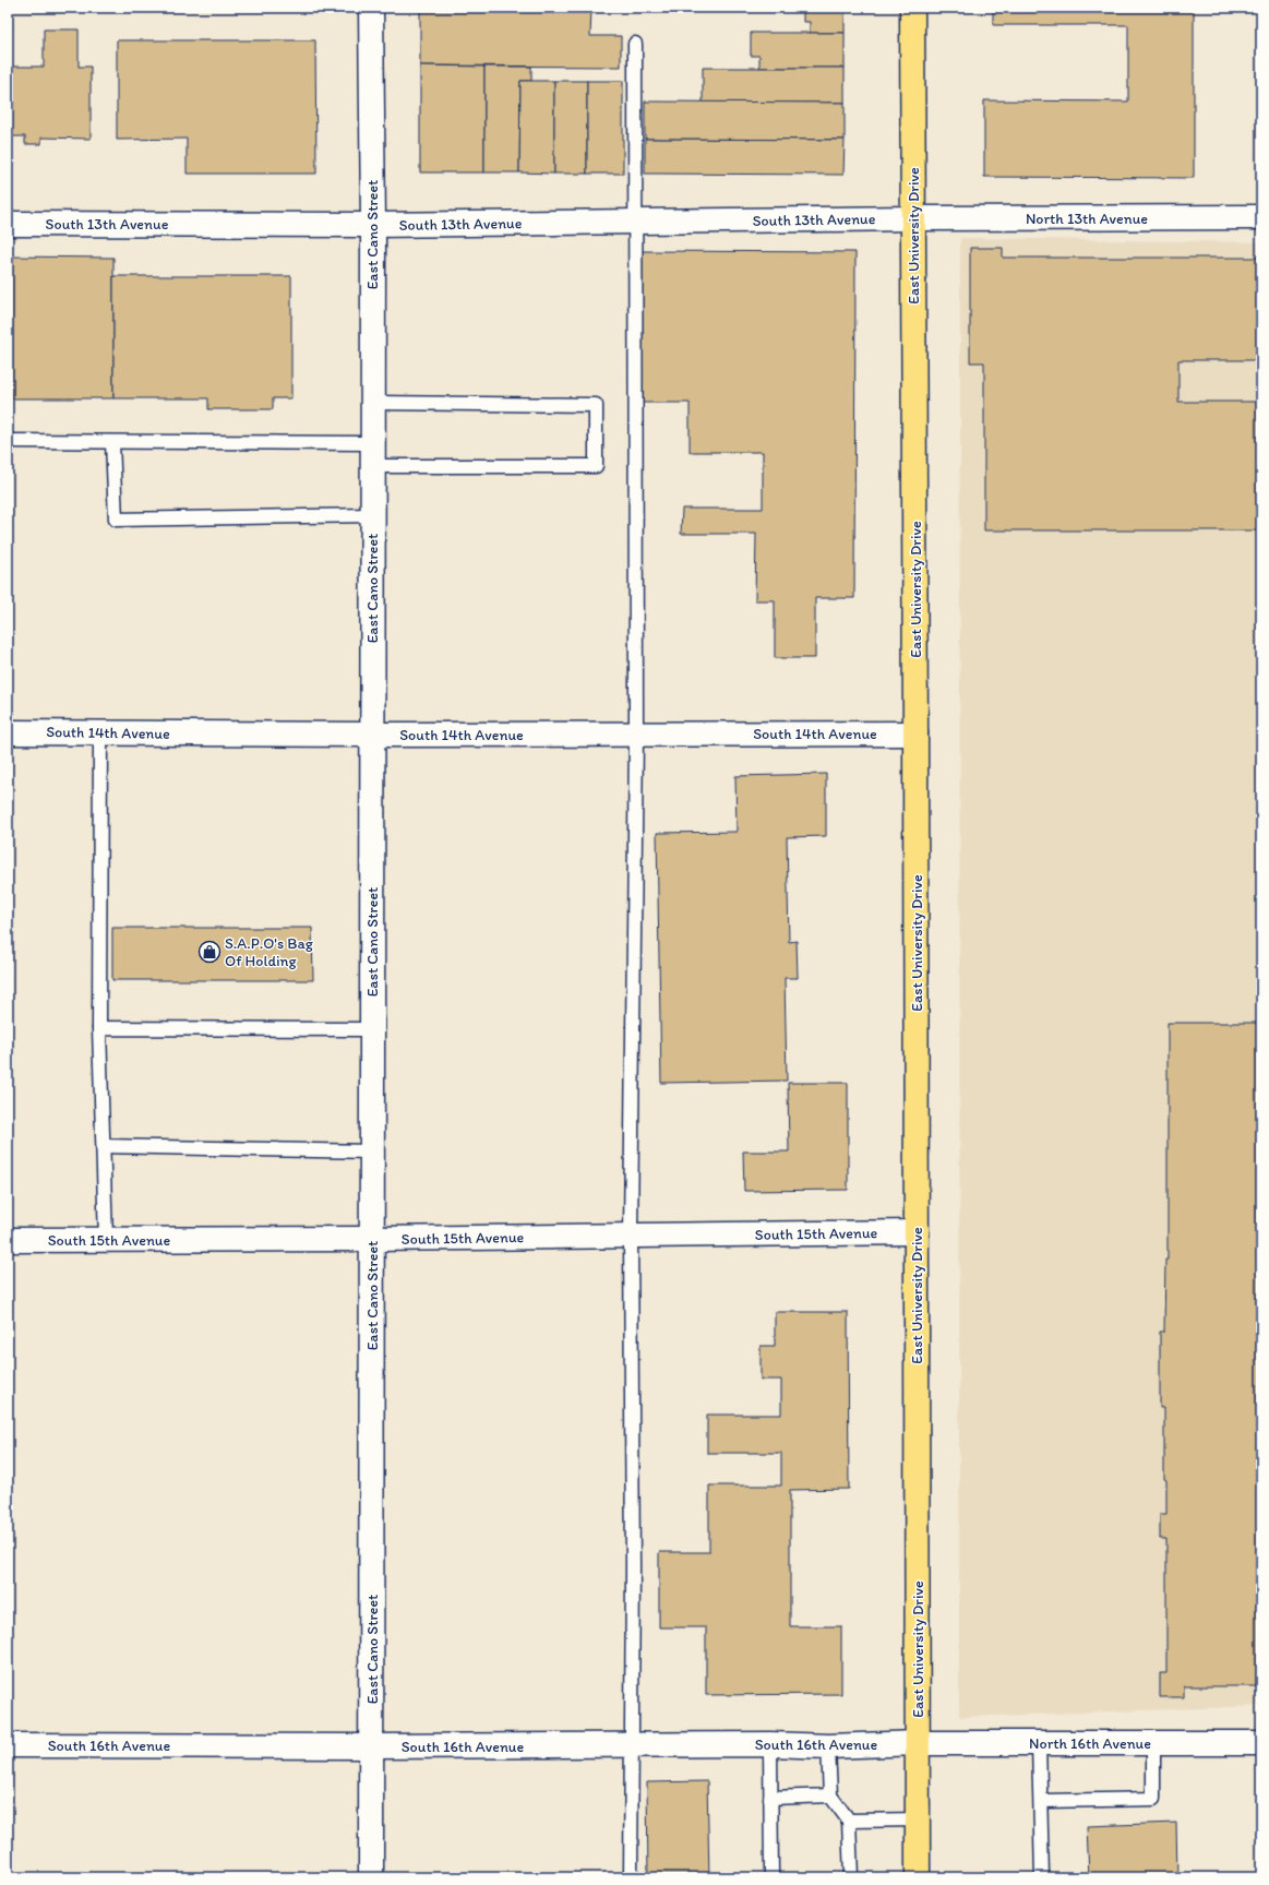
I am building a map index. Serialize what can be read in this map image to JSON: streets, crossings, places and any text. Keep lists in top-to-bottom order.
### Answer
{
  "streets": {
    "main road": ["East University Drive"],
    "street": [
      "North 13th Avenue",
      "South 13th Avenue",
      "East Cano Street",
      "South 14th Avenue",
      "South 15th Avenue",
      "North 16th Avenue",
      "South 16th Avenue"
    ]
  },
  "crossings": [
    ["North 13th Avenue", "South 13th Avenue"],
    ["North 13th Avenue", "East University Drive"],
    ["South 13th Avenue", "East Cano Street"],
    ["South 13th Avenue", "East University Drive"],
    ["East Cano Street", "South 14th Avenue"],
    ["East Cano Street", "South 15th Avenue"],
    ["East Cano Street", "South 16th Avenue"],
    ["East University Drive", "South 14th Avenue"],
    ["East University Drive", "South 15th Avenue"],
    ["East University Drive", "North 16th Avenue"],
    ["East University Drive", "South 16th Avenue"],
    ["North 16th Avenue", "South 16th Avenue"]
  ],
  "places": {
    "shop": ["S.A.P.O's Bag Of Holding"]
  }
}
